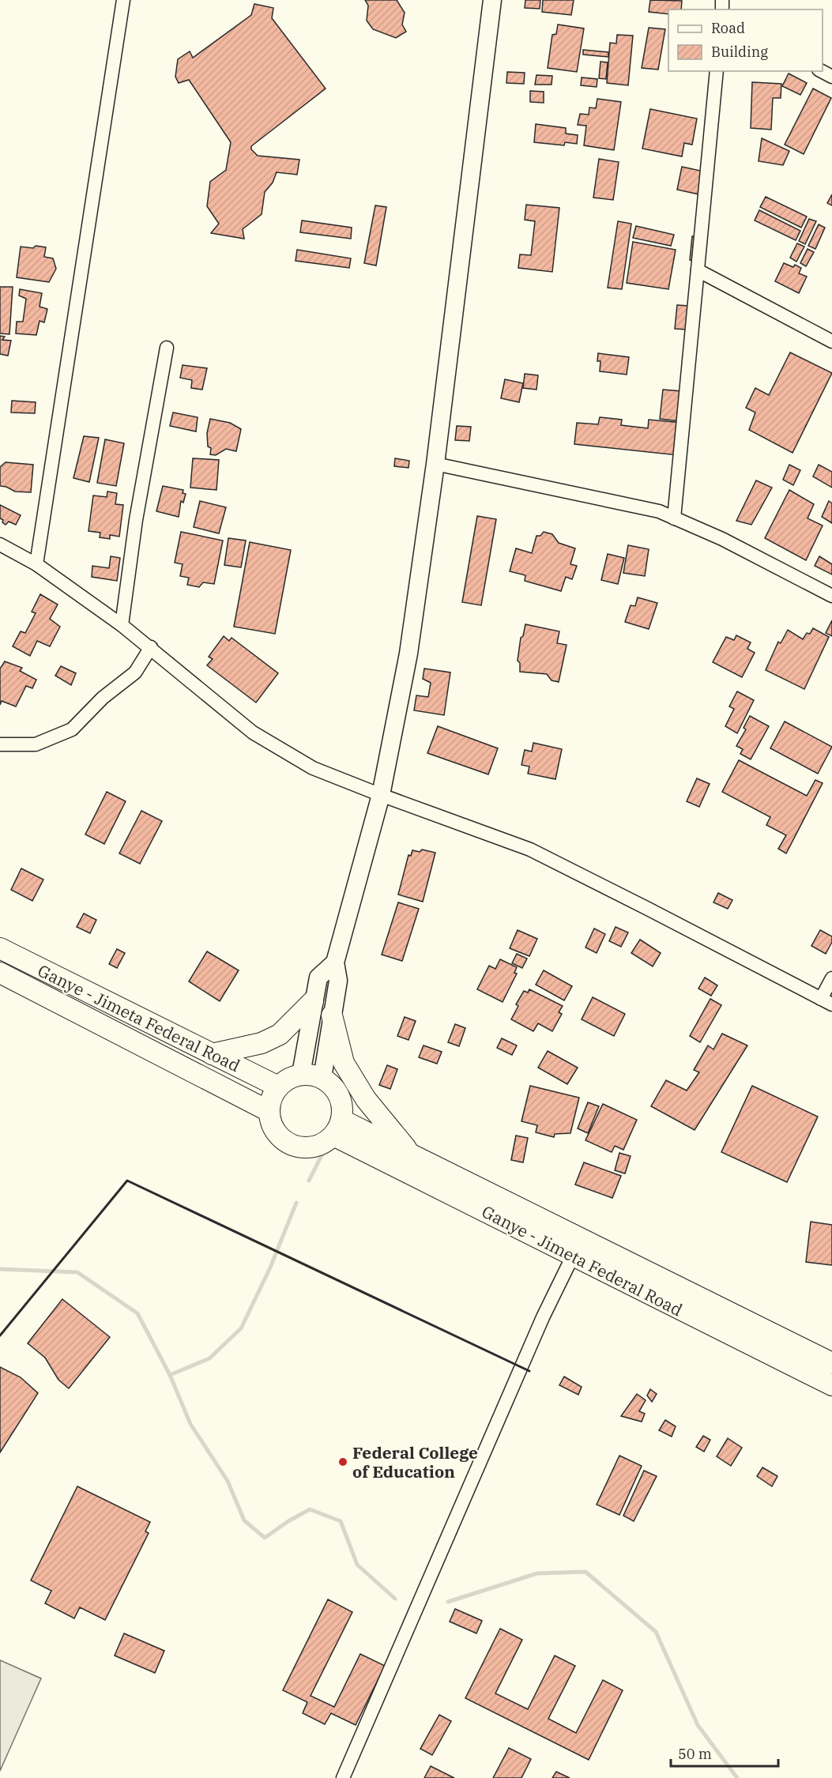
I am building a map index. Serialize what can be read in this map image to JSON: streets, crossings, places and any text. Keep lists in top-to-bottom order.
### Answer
{
  "streets": {
    "main road": ["Ganye - Jimeta Federal Road"]
  },
  "places": ["Federal College of Education"],
  "legend": ["Road", "Building"],
  "scale_bar": "50 m"
}
